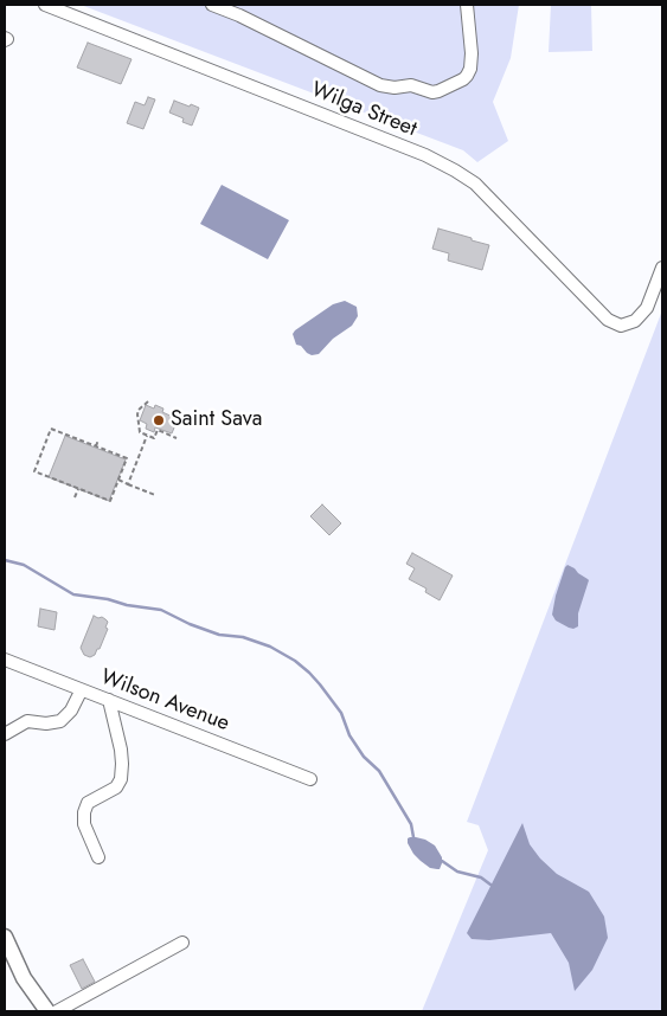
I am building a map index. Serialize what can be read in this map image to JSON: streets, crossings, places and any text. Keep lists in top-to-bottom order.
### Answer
{
  "streets": {
    "street": ["Wilga Street", "Wilson Avenue"]
  },
  "places": ["Saint Sava"]
}
